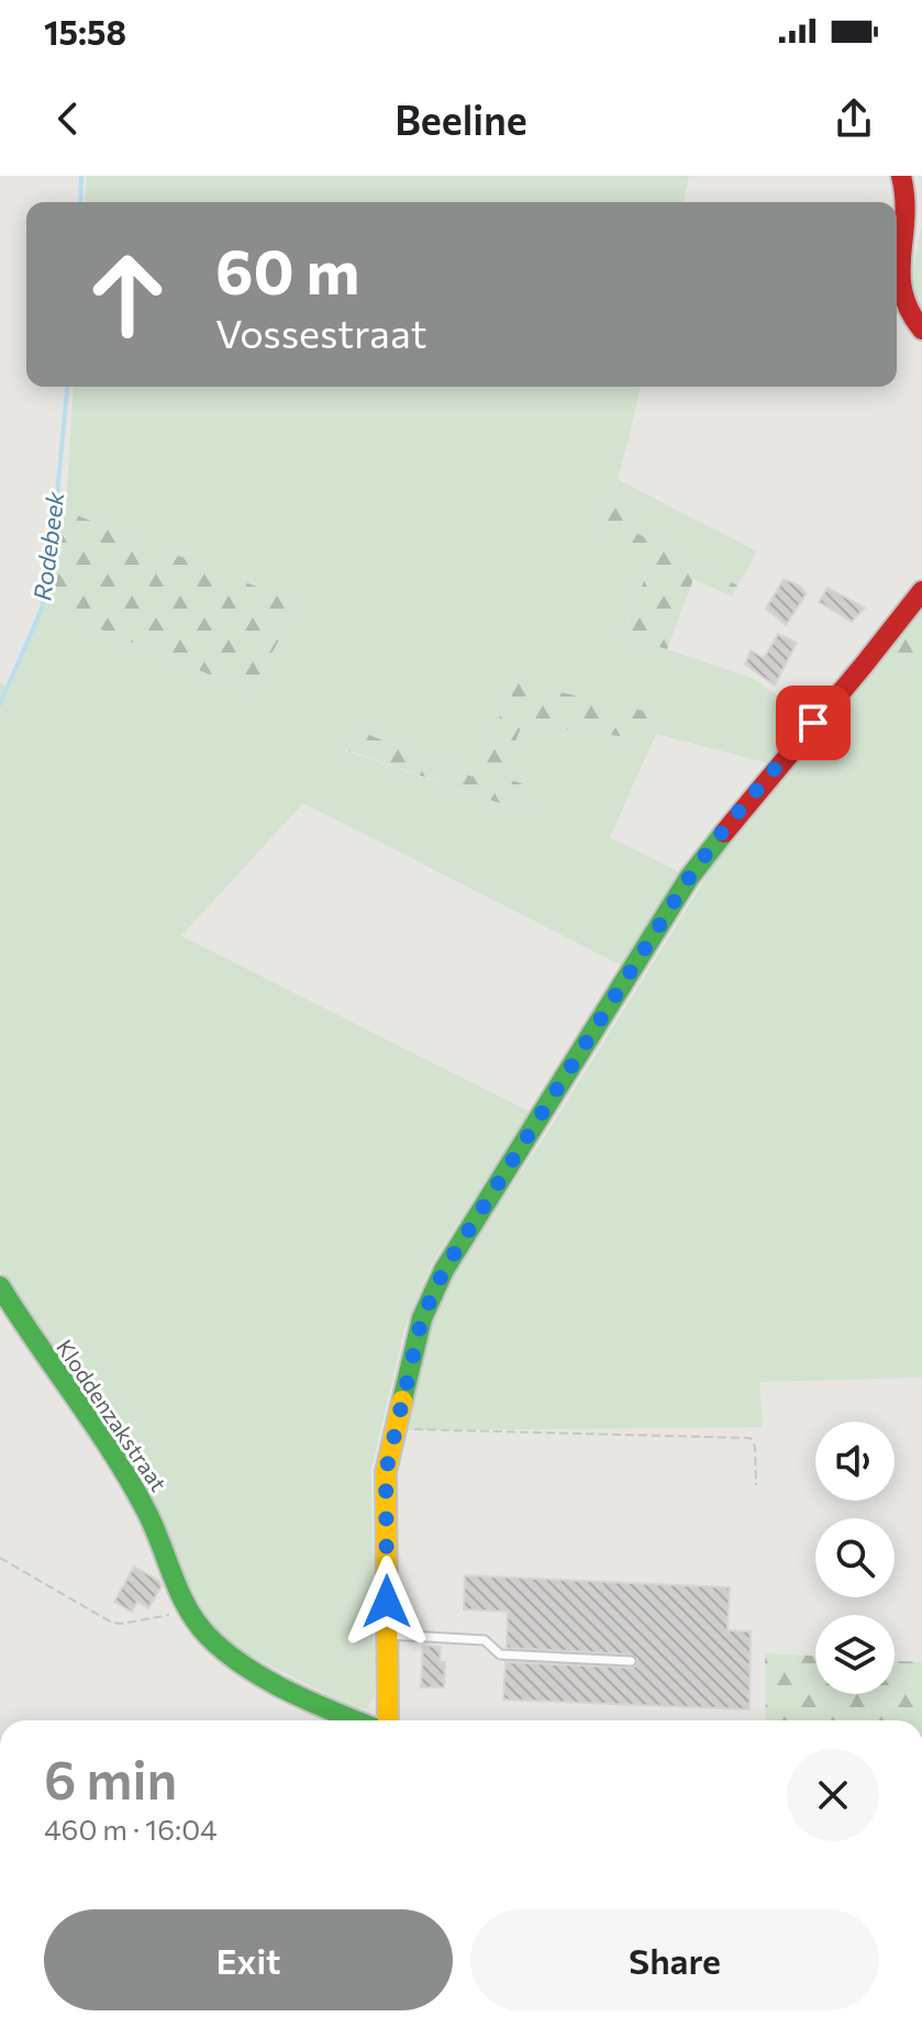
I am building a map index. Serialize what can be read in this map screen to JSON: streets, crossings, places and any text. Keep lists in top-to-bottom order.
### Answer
{
  "streets": {
    "street": ["Kloddenzakstraat"]
  },
  "water": ["Rodebeek"],
  "page": {
    "status": "15:58",
    "header": "Beeline",
    "turn": ["60 m", "Vossestraat"],
    "heading": ["6 min", "460 m · 16:04"],
    "buttons": ["Exit", "Share"]
  }
}
